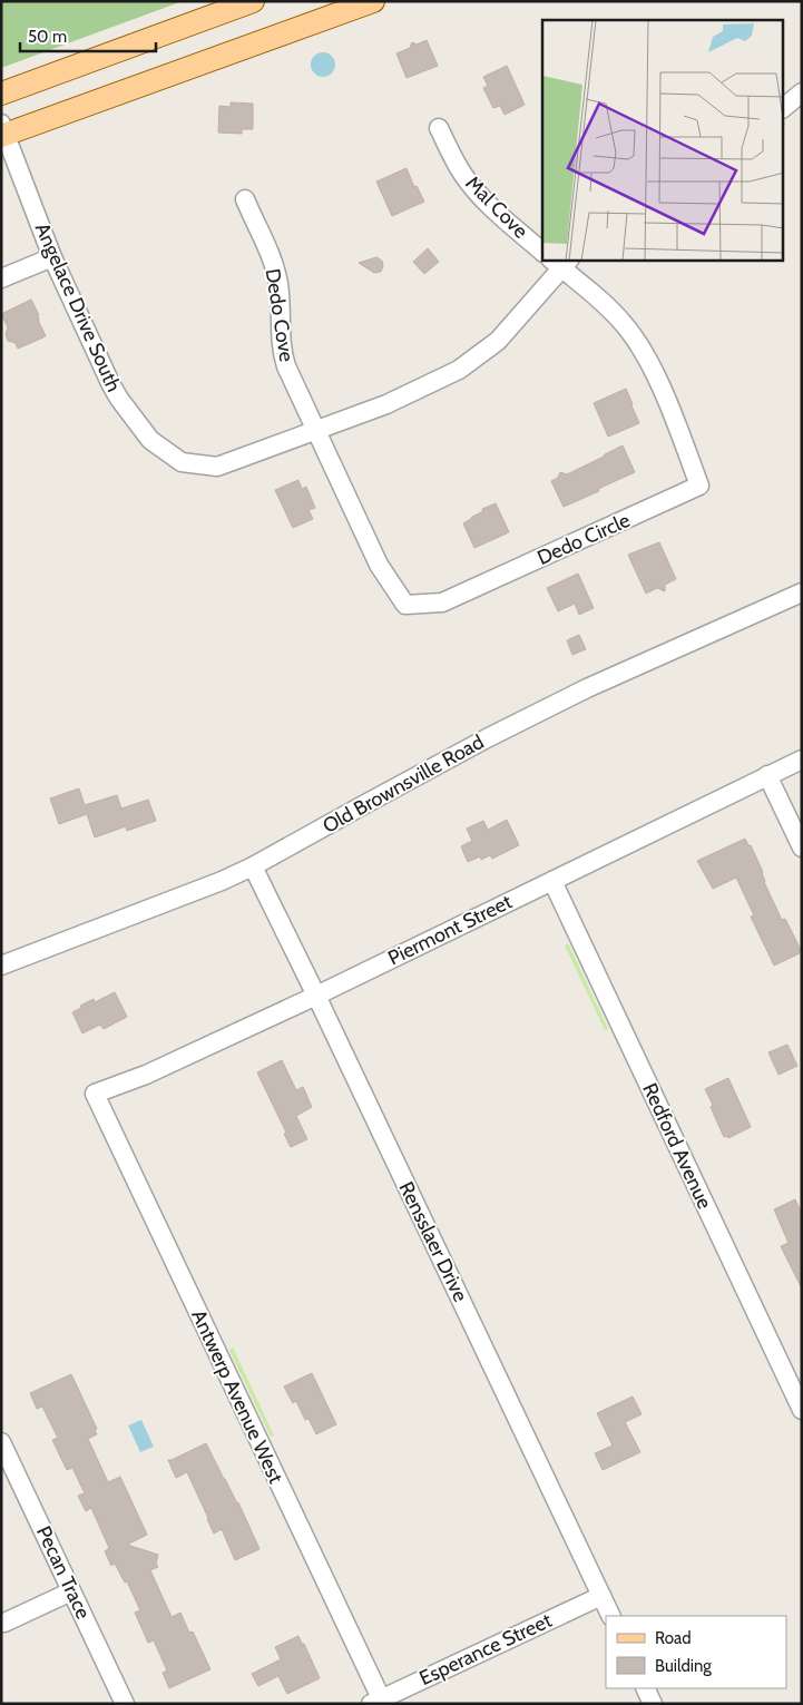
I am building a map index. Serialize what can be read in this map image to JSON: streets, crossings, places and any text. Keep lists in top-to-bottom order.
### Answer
{
  "streets": {
    "street": [
      "Mal Cove",
      "Angelace Drive South",
      "Dedo Cove",
      "Dedo Circle",
      "Old Brownsville Road",
      "Piermont Street",
      "Redford Avenue",
      "Rensslaer Drive",
      "Antwerp Avenue West",
      "Pecan Trace",
      "Esperance Street"
    ]
  },
  "crossings": [
    ["Angelace Drive South", "Dedo Cove"],
    ["Angelace Drive South", "Dedo Circle"],
    ["Dedo Cove", "Dedo Circle"],
    ["Old Brownsville Road", "Rensslaer Drive"],
    ["Piermont Street", "Redford Avenue"],
    ["Piermont Street", "Rensslaer Drive"],
    ["Piermont Street", "Antwerp Avenue West"],
    ["Rensslaer Drive", "Esperance Street"],
    ["Antwerp Avenue West", "Esperance Street"]
  ],
  "legend": ["Road", "Building"],
  "scale_bar": "50 m"
}
